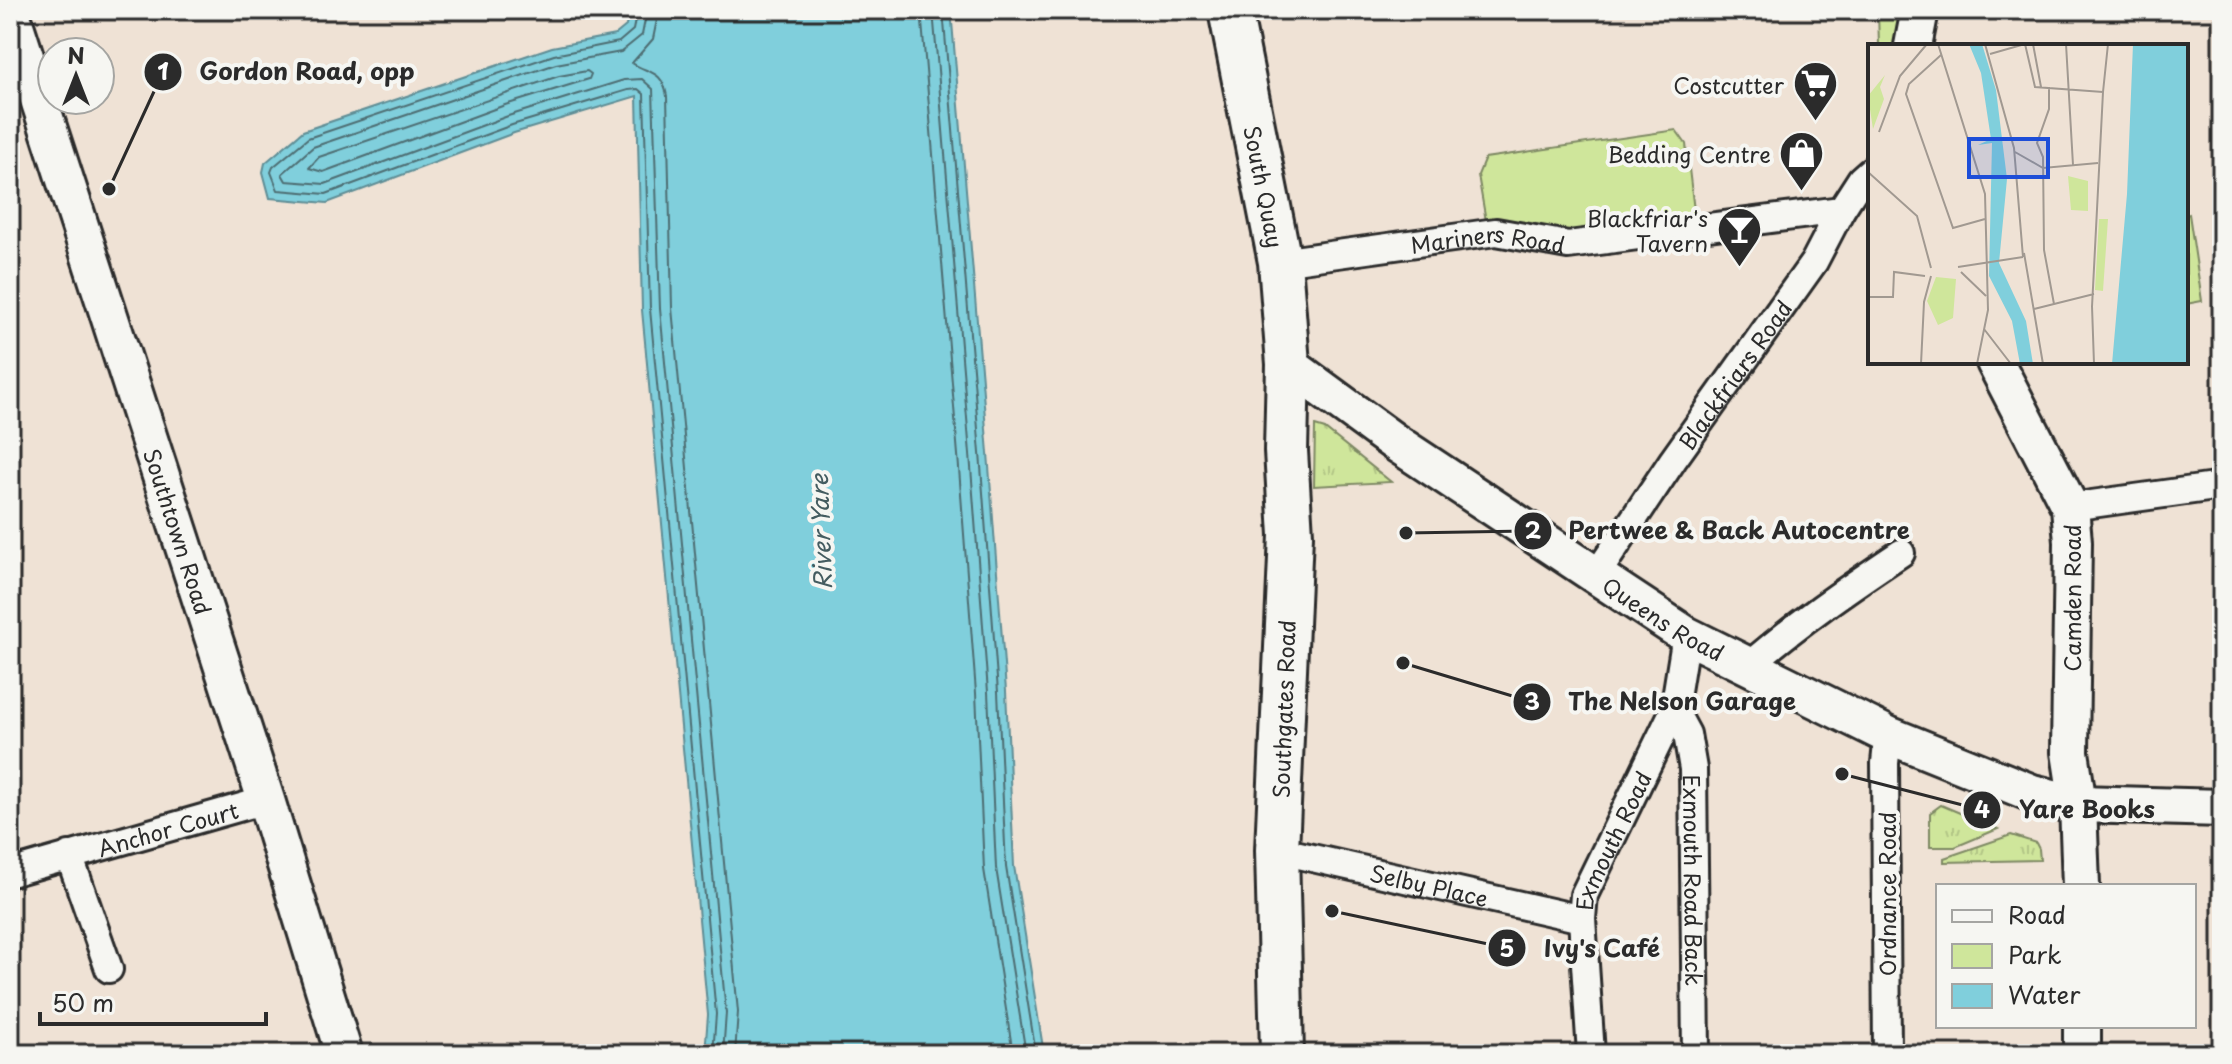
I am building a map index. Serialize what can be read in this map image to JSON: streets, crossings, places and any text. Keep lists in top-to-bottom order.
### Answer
{
  "streets": {
    "main road": ["South Quay", "Southgates Road"],
    "street": [
      "Mariners Road",
      "Blackfriars Road",
      "Southtown Road",
      "Camden Road",
      "Queens Road",
      "Anchor Court",
      "Exmouth Road",
      "Exmouth Road Back",
      "Selby Place",
      "Ordnance Road"
    ]
  },
  "crossings": [
    ["South Quay", "Mariners Road"],
    ["South Quay", "Queens Road"],
    ["South Quay", "Southgates Road"],
    ["Mariners Road", "Blackfriars Road"],
    ["Blackfriars Road", "Queens Road"],
    ["Southtown Road", "Anchor Court"],
    ["Camden Road", "Queens Road"],
    ["Queens Road", "Southgates Road"],
    ["Queens Road", "Exmouth Road"],
    ["Queens Road", "Ordnance Road"],
    ["Southgates Road", "Selby Place"],
    ["Exmouth Road", "Exmouth Road Back"],
    ["Exmouth Road", "Selby Place"]
  ],
  "water": ["River Yare"],
  "places": {
    "supermarket": ["Costcutter"],
    "other": [
      "Gordon Road, opp",
      "Pertwee & Back Autocentre",
      "The Nelson Garage",
      "Yare Books",
      "Ivy's Café"
    ],
    "shop": ["Bedding Centre"],
    "bar": ["Blackfriar's Tavern"]
  },
  "legend": ["Road", "Park", "Water"],
  "scale_bar": "50 m",
  "north": "top"
}
